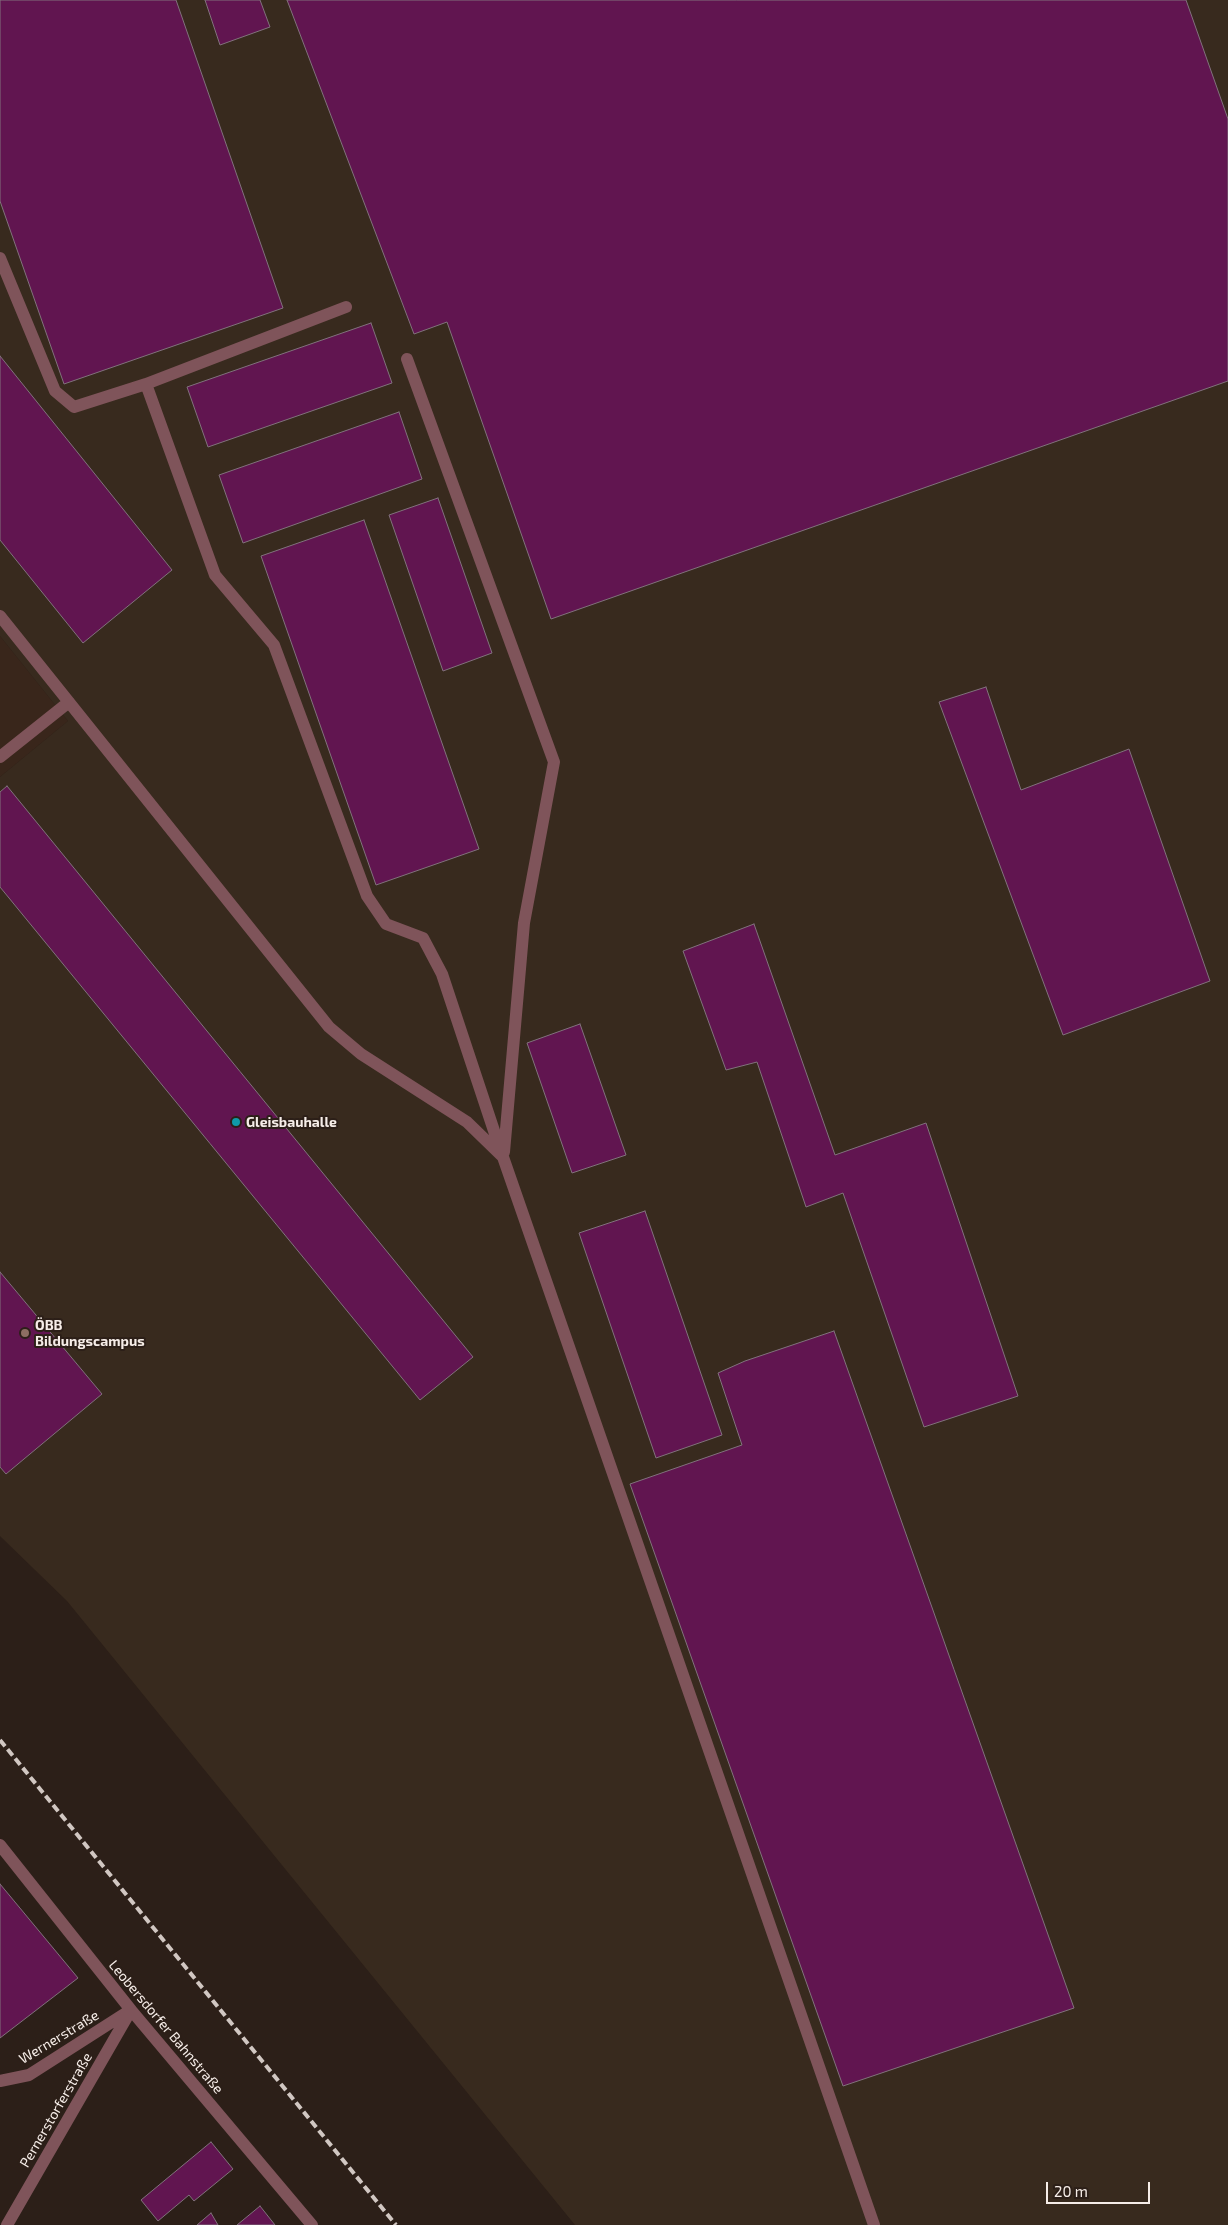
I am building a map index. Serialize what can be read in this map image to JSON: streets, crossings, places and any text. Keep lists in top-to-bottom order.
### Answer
{
  "streets": {
    "street": ["Leobersdorfer Bahnstraße", "Wernerstraße", "Pernerstorferstraße"]
  },
  "crossings": [
    ["Leobersdorfer Bahnstraße", "Wernerstraße"],
    ["Leobersdorfer Bahnstraße", "Pernerstorferstraße"],
    ["Wernerstraße", "Pernerstorferstraße"]
  ],
  "places": ["Gleisbauhalle", "ÖBB Bildungscampus"],
  "scale_bar": "20 m"
}
